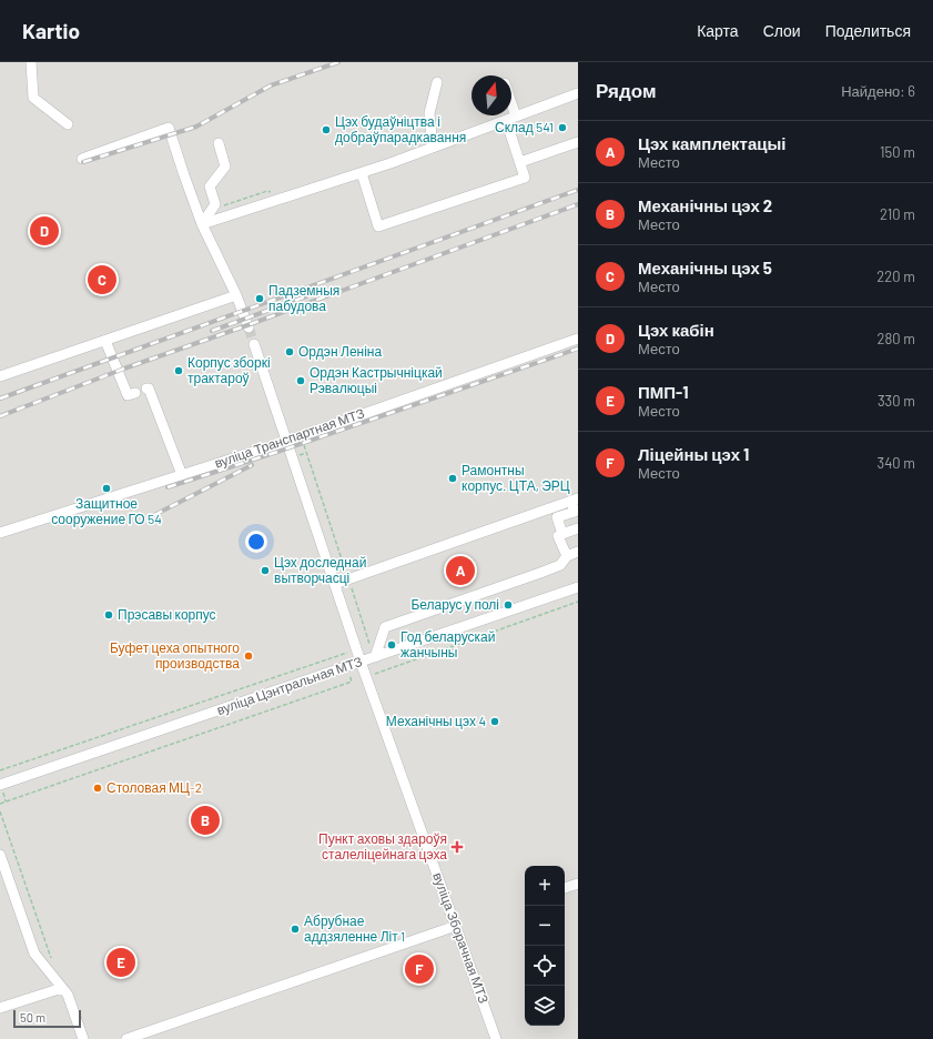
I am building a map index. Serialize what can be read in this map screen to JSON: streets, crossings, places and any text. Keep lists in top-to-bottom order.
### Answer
{
  "streets": {
    "lane": ["вуліца Транспартная МТЗ", "вуліца Цэнтральная МТЗ", "вуліца Зборачная МТЗ"]
  },
  "crossings": [
    ["вуліца Транспартная МТЗ", "вуліца Зборачная МТЗ"],
    ["вуліца Цэнтральная МТЗ", "вуліца Зборачная МТЗ"]
  ],
  "places": {
    "other": [
      "Склад 541",
      "Цэх будаўніцтва і добраўпарадкавання",
      "Падземныя пабудова",
      "Ордэн Леніна",
      "Корпус зборкі трактароў",
      "Ордэн Кастрычніцкай Рэвалюцыі",
      "Рамонтны корпус. ЦТА, ЭРЦ",
      "Защитное сооружение ГО 54",
      "Цэх доследнай вытворчасці",
      "Беларус у полі",
      "Прэсавы корпус",
      "Год беларускай жанчыны",
      "Буфет цеха опытного производства",
      "Механічны цэх 4",
      "Столовая МЦ-2",
      "Абрубнае аддзяленне Літ 1"
    ],
    "health": ["Пункт аховы здароўя сталеліцейнага цэха"]
  },
  "scale_bar": "50 m",
  "north": "top",
  "page": {
    "header": "Kartio",
    "nav": ["Карта", "Слои", "Поделиться"],
    "heading": ["Рядом", "Найдено: 6"],
    "list": [
      {
        "mark": "A",
        "name": "Цэх камплектацыі",
        "note": "Место",
        "value": "150 m"
      },
      {
        "mark": "B",
        "name": "Механічны цэх 2",
        "note": "Место",
        "value": "210 m"
      },
      {
        "mark": "C",
        "name": "Механічны цэх 5",
        "note": "Место",
        "value": "220 m"
      },
      {
        "mark": "D",
        "name": "Цэх кабін",
        "note": "Место",
        "value": "280 m"
      },
      {
        "mark": "E",
        "name": "ПМП-1",
        "note": "Место",
        "value": "330 m"
      },
      {
        "mark": "F",
        "name": "Ліцейны цэх 1",
        "note": "Место",
        "value": "340 m"
      }
    ],
    "pins": [
      "D",
      "C",
      "A",
      "B",
      "E",
      "F"
    ],
    "map_buttons": ["+", "−"],
    "scale": "50 m"
  }
}
